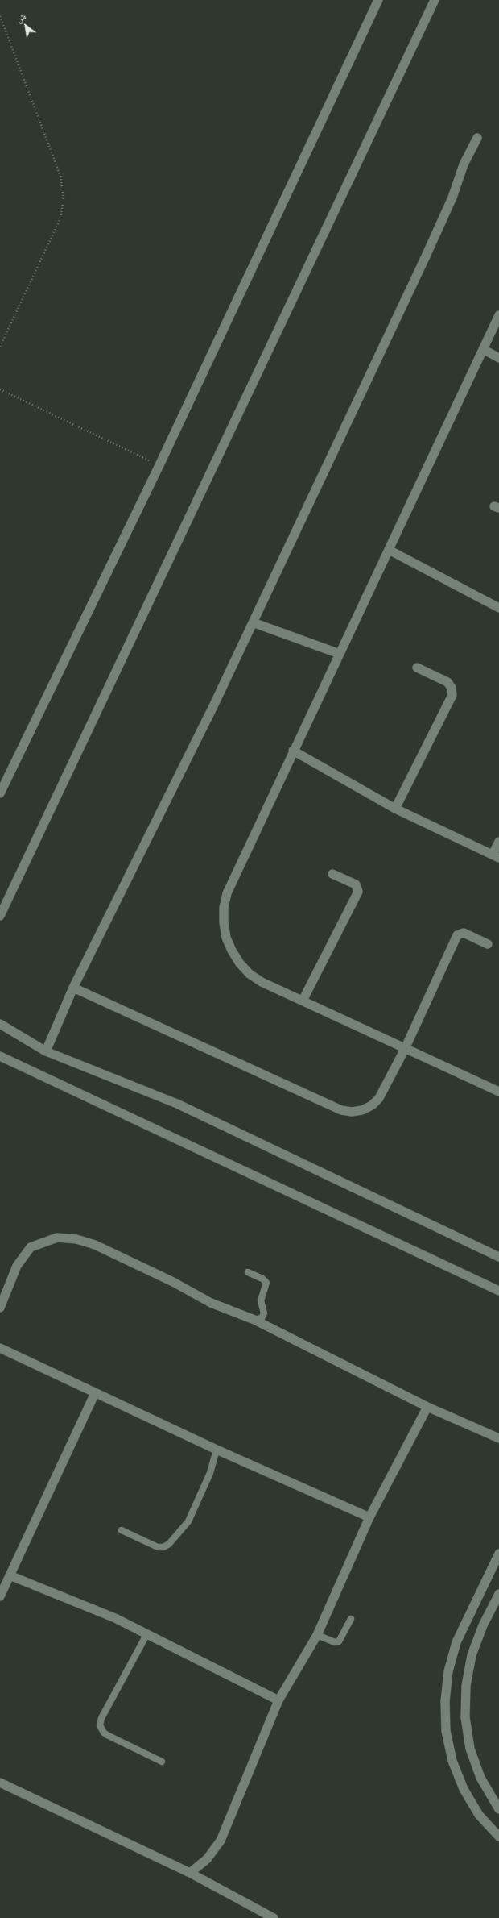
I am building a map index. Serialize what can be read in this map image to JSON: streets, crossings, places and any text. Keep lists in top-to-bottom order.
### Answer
{
  "north": "top left"
}
